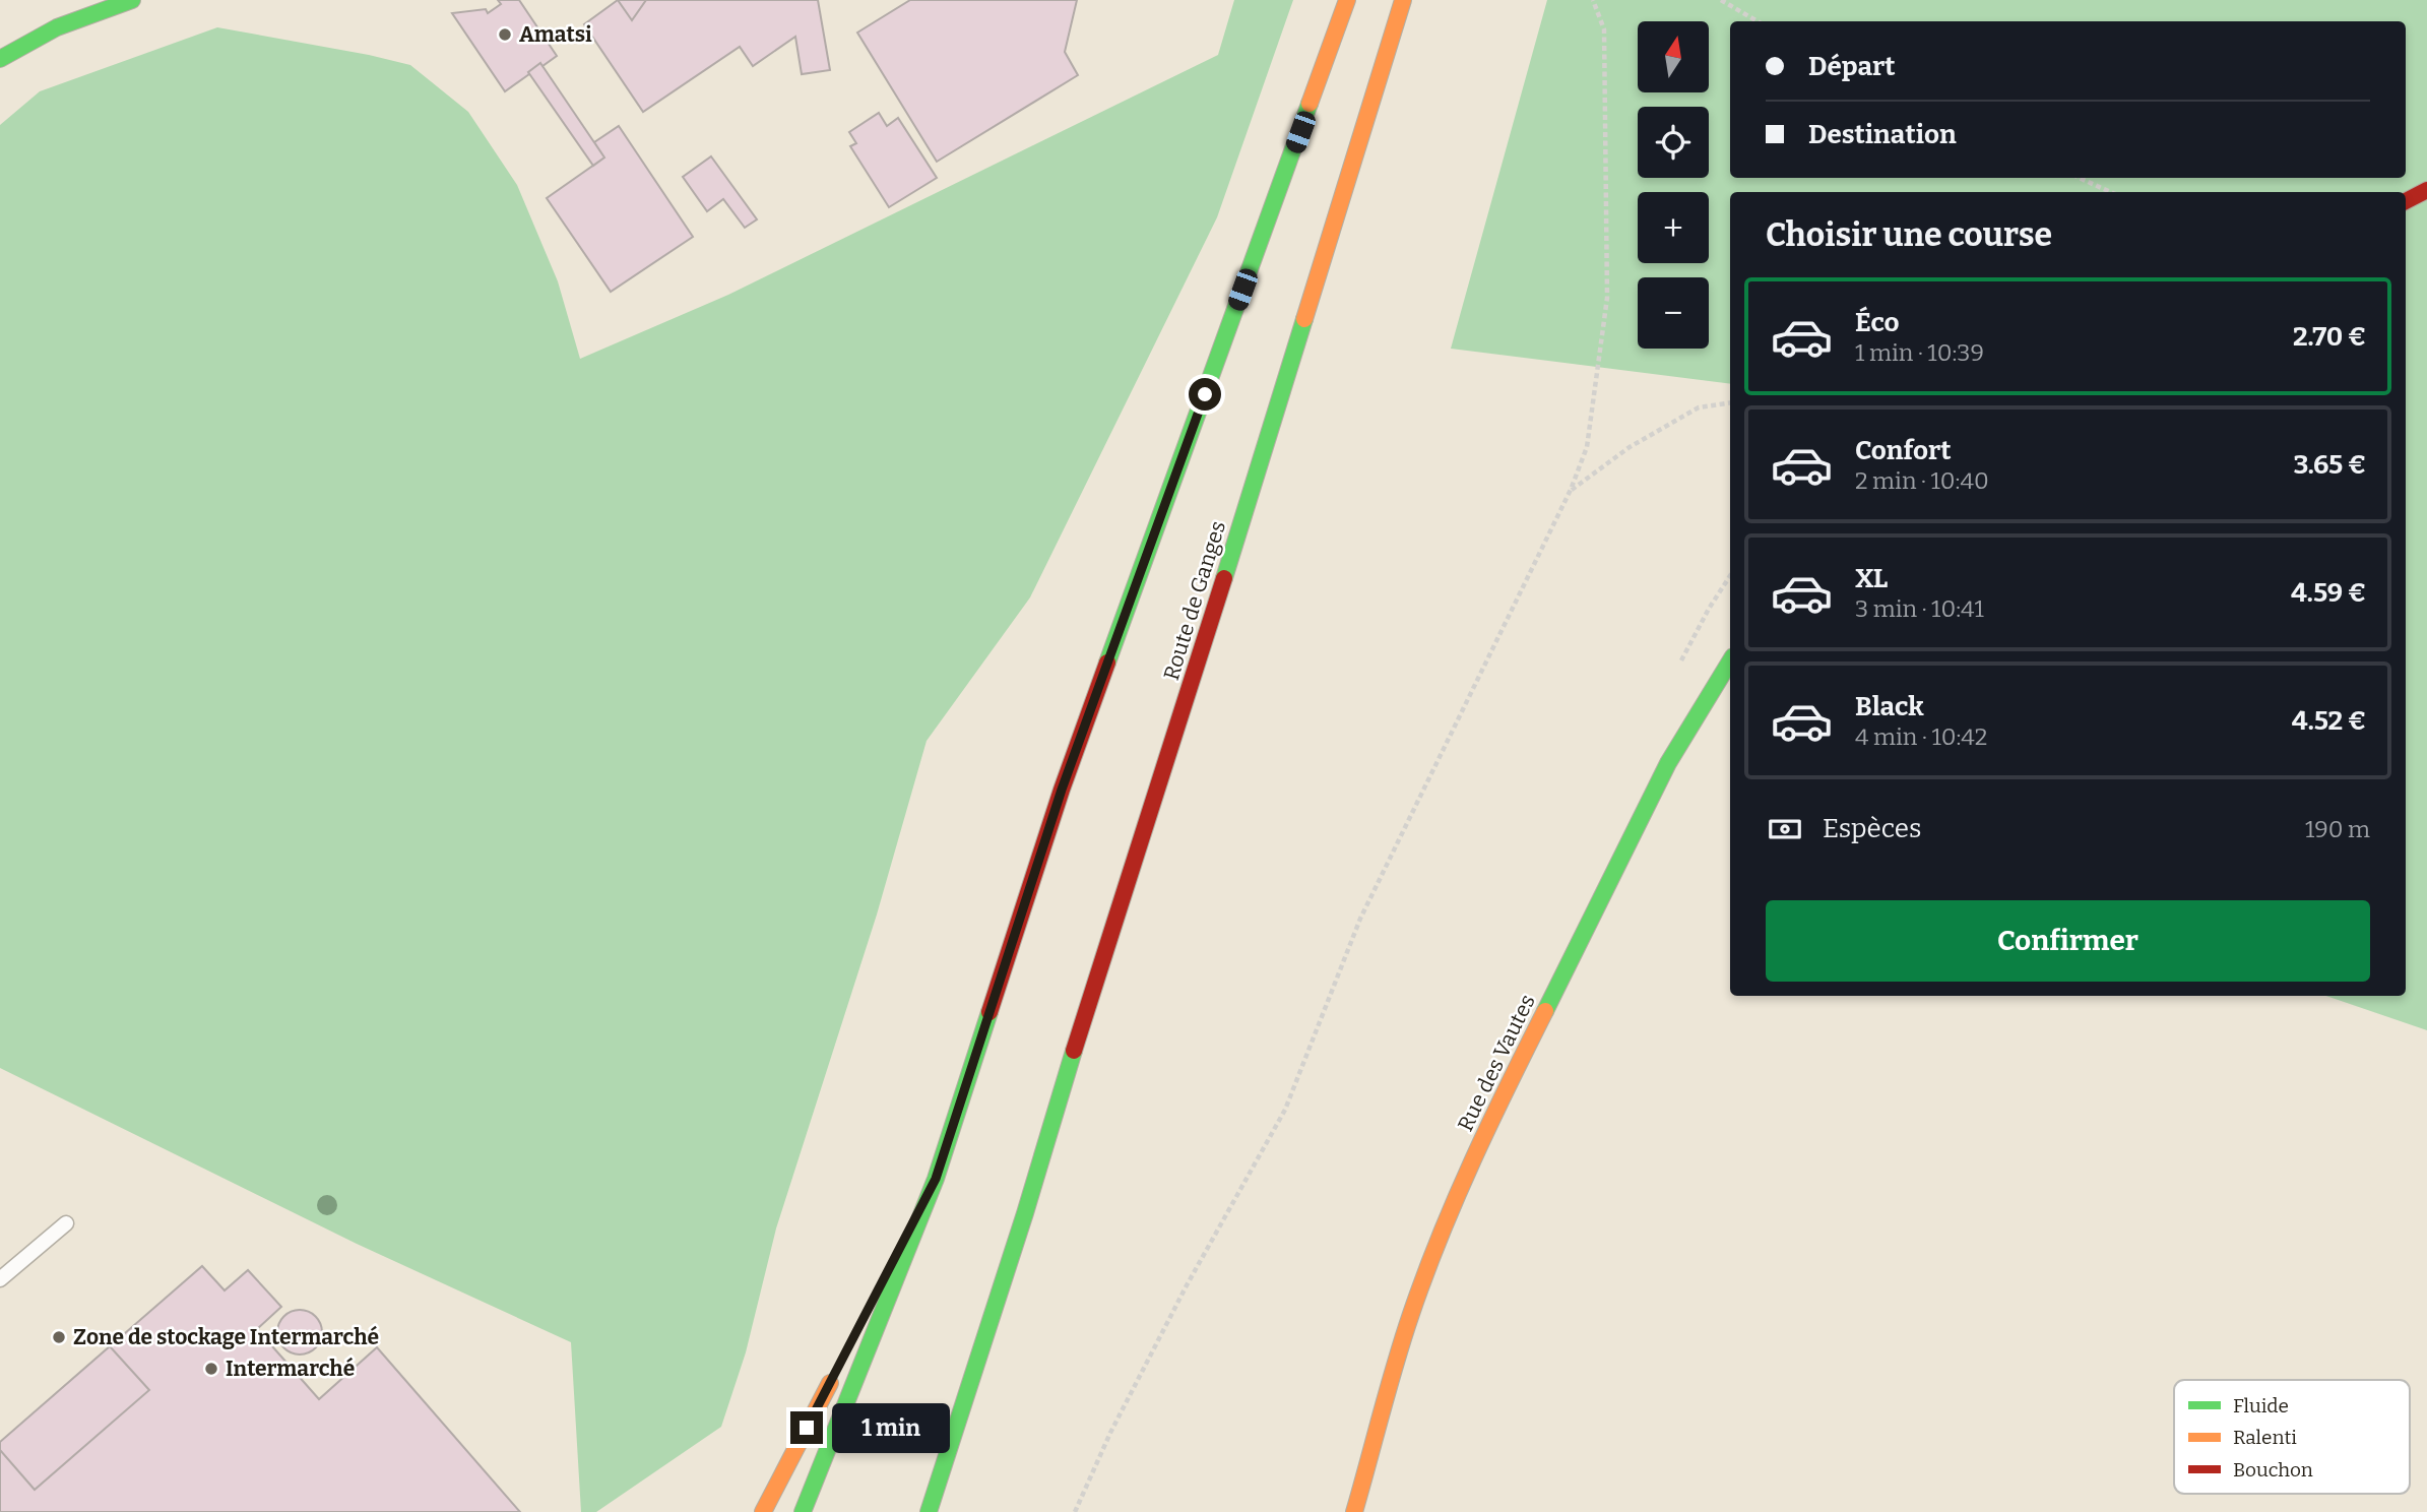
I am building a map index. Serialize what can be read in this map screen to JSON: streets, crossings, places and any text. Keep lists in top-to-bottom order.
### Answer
{
  "streets": {
    "main road": ["Route de Ganges", "Rue des Vautes"]
  },
  "places": ["Amatsi", "Zone de stockage Intermarché", "Intermarché"],
  "legend": ["Fluide", "Ralenti", "Bouchon"],
  "north": "top",
  "page": {
    "map_buttons": ["+", "−"],
    "banner": ["Départ", "Destination"],
    "heading": "Choisir une course",
    "list": [
      {
        "name": "Éco",
        "note": "1 min · 10:39",
        "value": "2.70 €"
      },
      {
        "name": "Confort",
        "note": "2 min · 10:40",
        "value": "3.65 €"
      },
      {
        "name": "XL",
        "note": "3 min · 10:41",
        "value": "4.59 €"
      },
      {
        "name": "Black",
        "note": "4 min · 10:42",
        "value": "4.52 €"
      }
    ],
    "pay": ["Espèces", "190 m"],
    "buttons": "Confirmer",
    "bubble": "1 min"
  }
}
